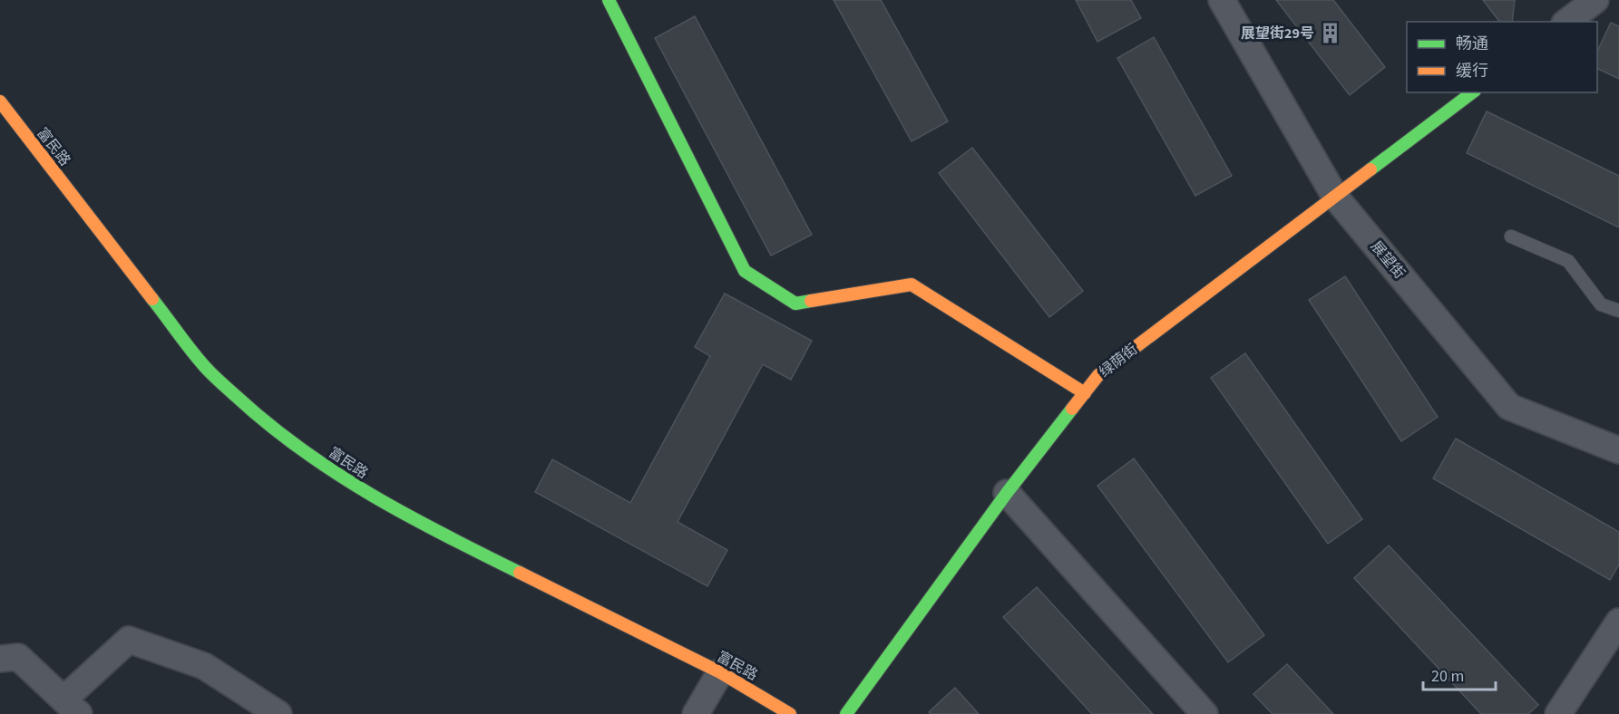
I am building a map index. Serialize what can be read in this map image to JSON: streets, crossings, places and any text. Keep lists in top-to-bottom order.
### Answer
{
  "streets": {
    "street": ["富民路", "展望街", "绿荫街"]
  },
  "crossings": [
    ["展望街", "绿荫街"]
  ],
  "places": {
    "building": ["展望街29号"]
  },
  "legend": ["畅通", "缓行"],
  "scale_bar": "20 m"
}
